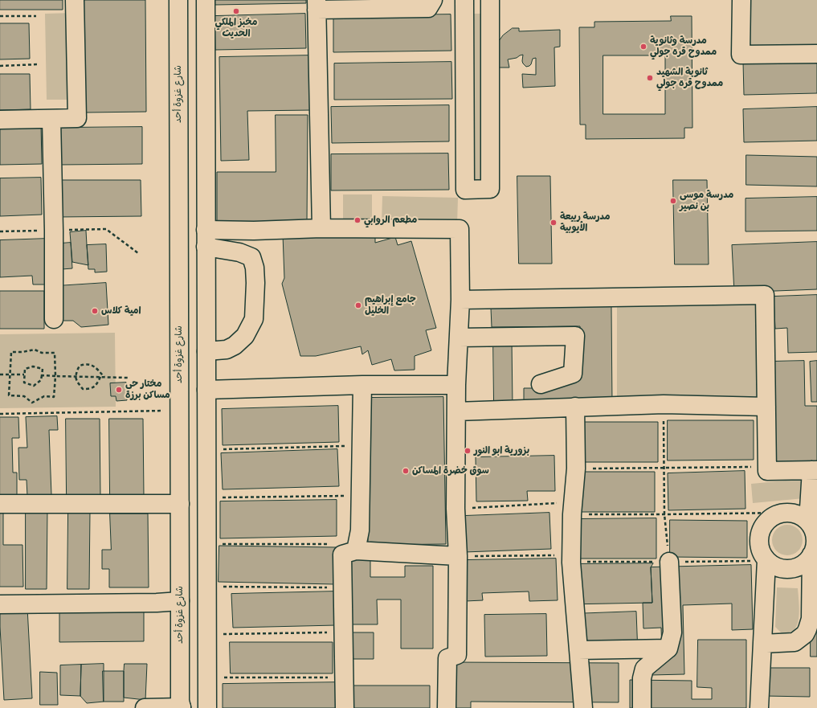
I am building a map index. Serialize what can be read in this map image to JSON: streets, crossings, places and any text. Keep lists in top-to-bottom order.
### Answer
{
  "streets": {
    "street": ["شارع غزوة أحد"]
  },
  "places": [
    "مخبز الملكي الحديث",
    "مدرسة وثانوية ممدوح قره جولي",
    "ثانوية الشهيد ممدوح قره جولي",
    "مدرسة موسى بن نصير",
    "مطعم الروابي",
    "مدرسة ربيعة الأيوبية",
    "جامع إبراهيم الخليل",
    "امية كلاس",
    "مختار حي مساكن برزة",
    "بزورية ابو النور",
    "سوق خضرة المساكن"
  ]
}
